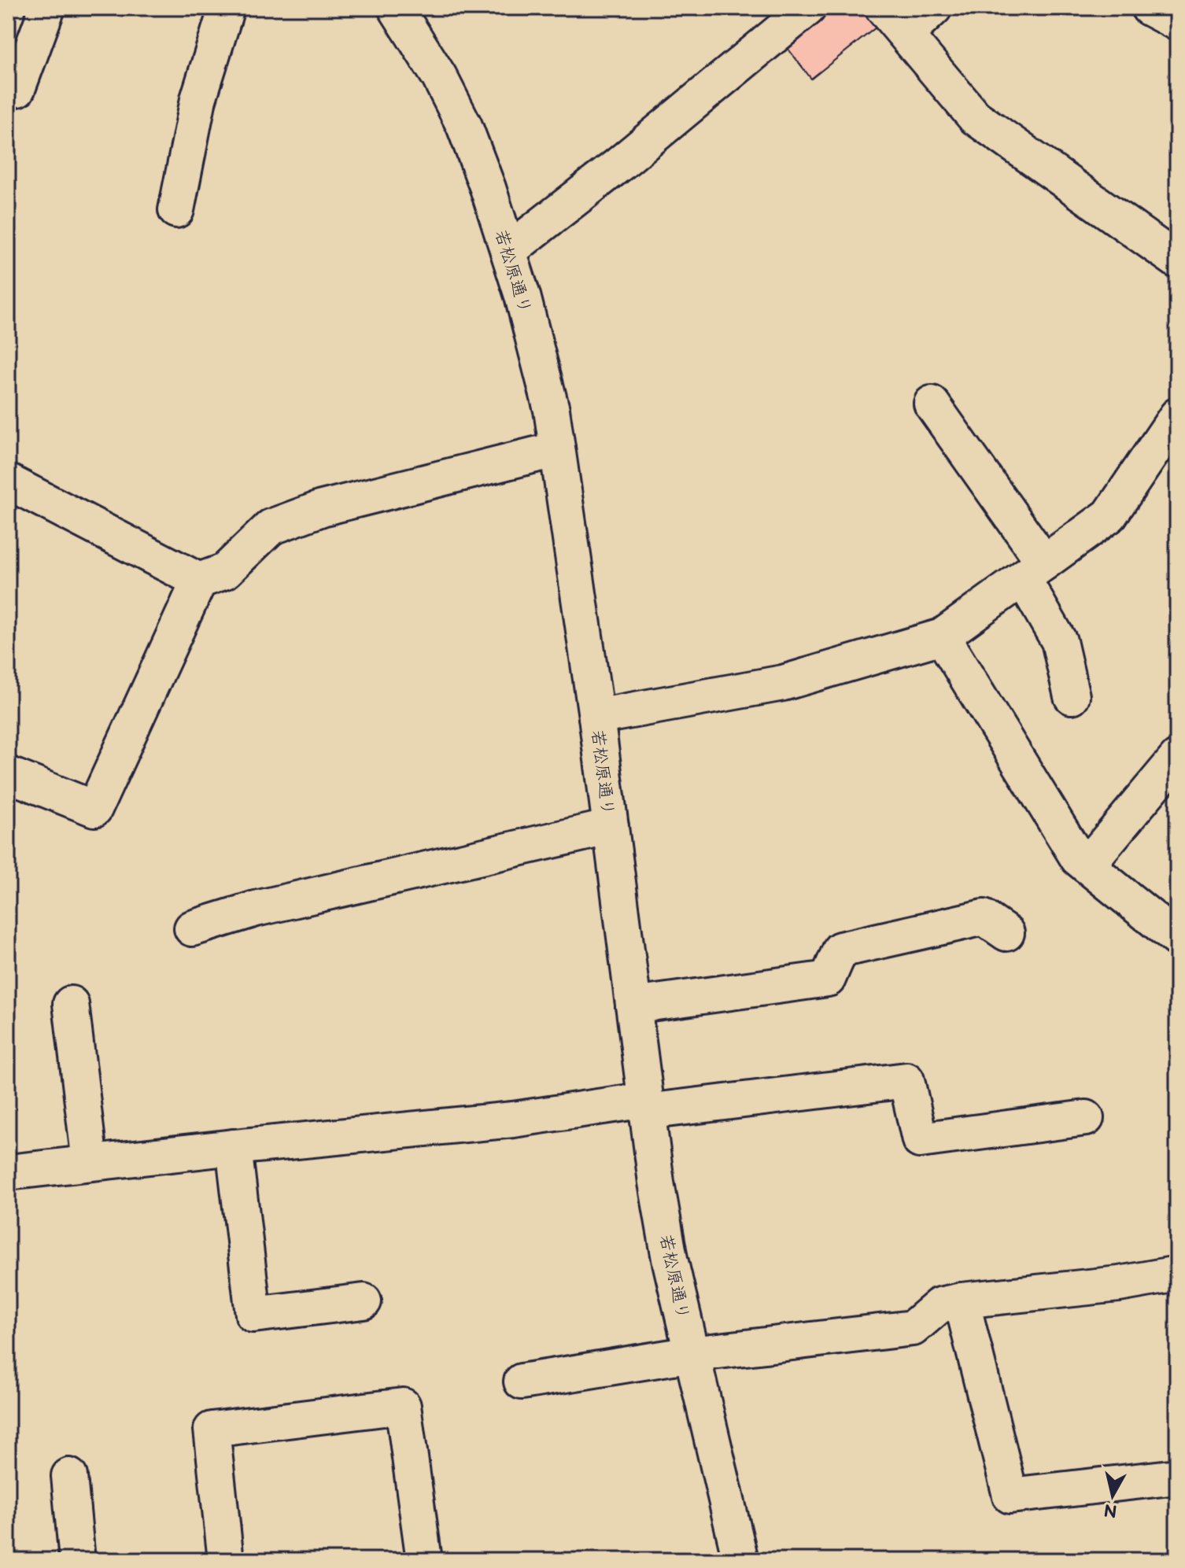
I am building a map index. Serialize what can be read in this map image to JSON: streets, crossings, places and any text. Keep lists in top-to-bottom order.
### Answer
{
  "streets": {
    "street": ["若松原通り"]
  },
  "north": "bottom"
}
